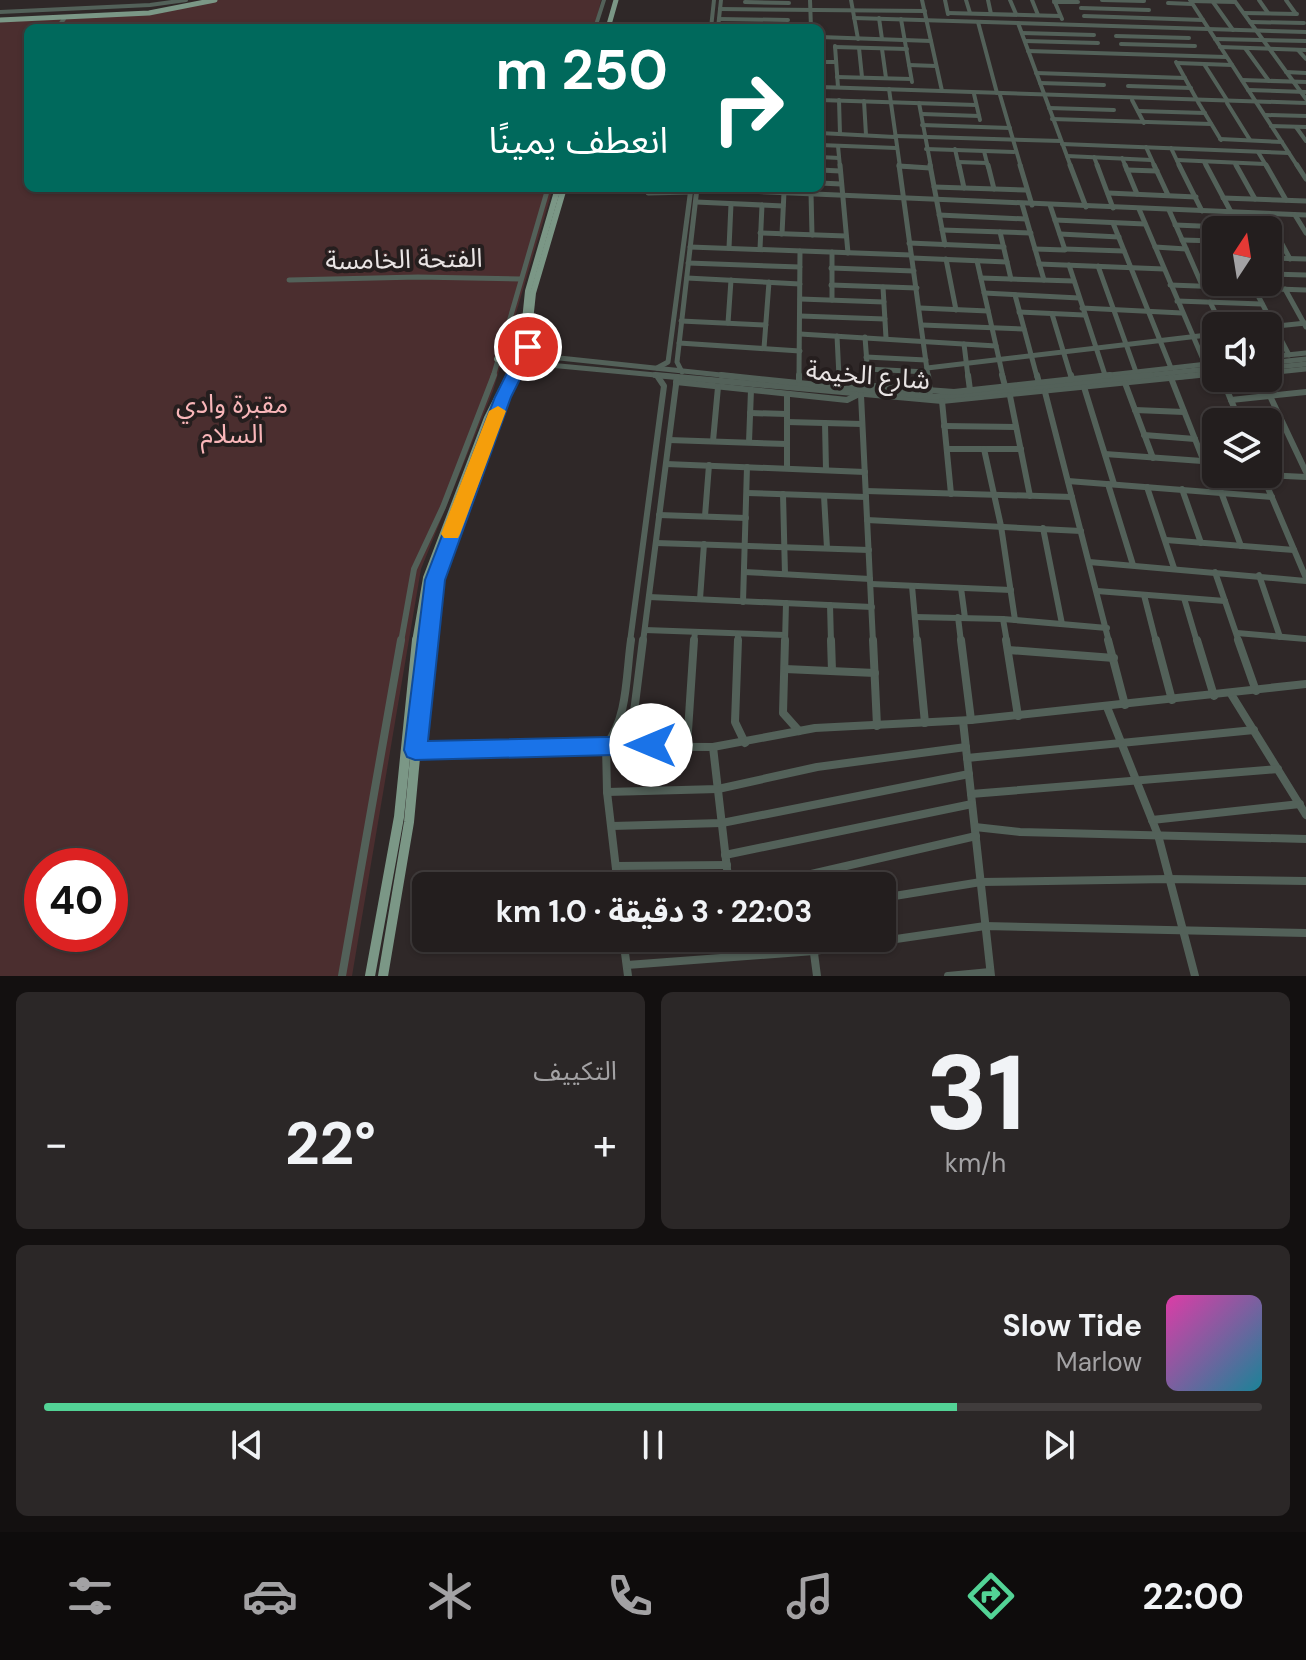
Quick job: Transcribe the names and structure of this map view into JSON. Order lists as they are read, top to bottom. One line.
{"streets":{"street":["الفتحة الخامسة","شارع الخيمة"]},"parks":["مقبرة وادي السلام"],"north":"top","page":{"turn":["250 m","انعطف يمينًا"],"limit":"40","trip":"22:03 · 3 دقيقة · 1.0 km","tile":[["31","km/h"],"التكييف"],"heat":["−","22°","+"],"song":["Slow Tide","Marlow"],"tabs":"22:00"}}
